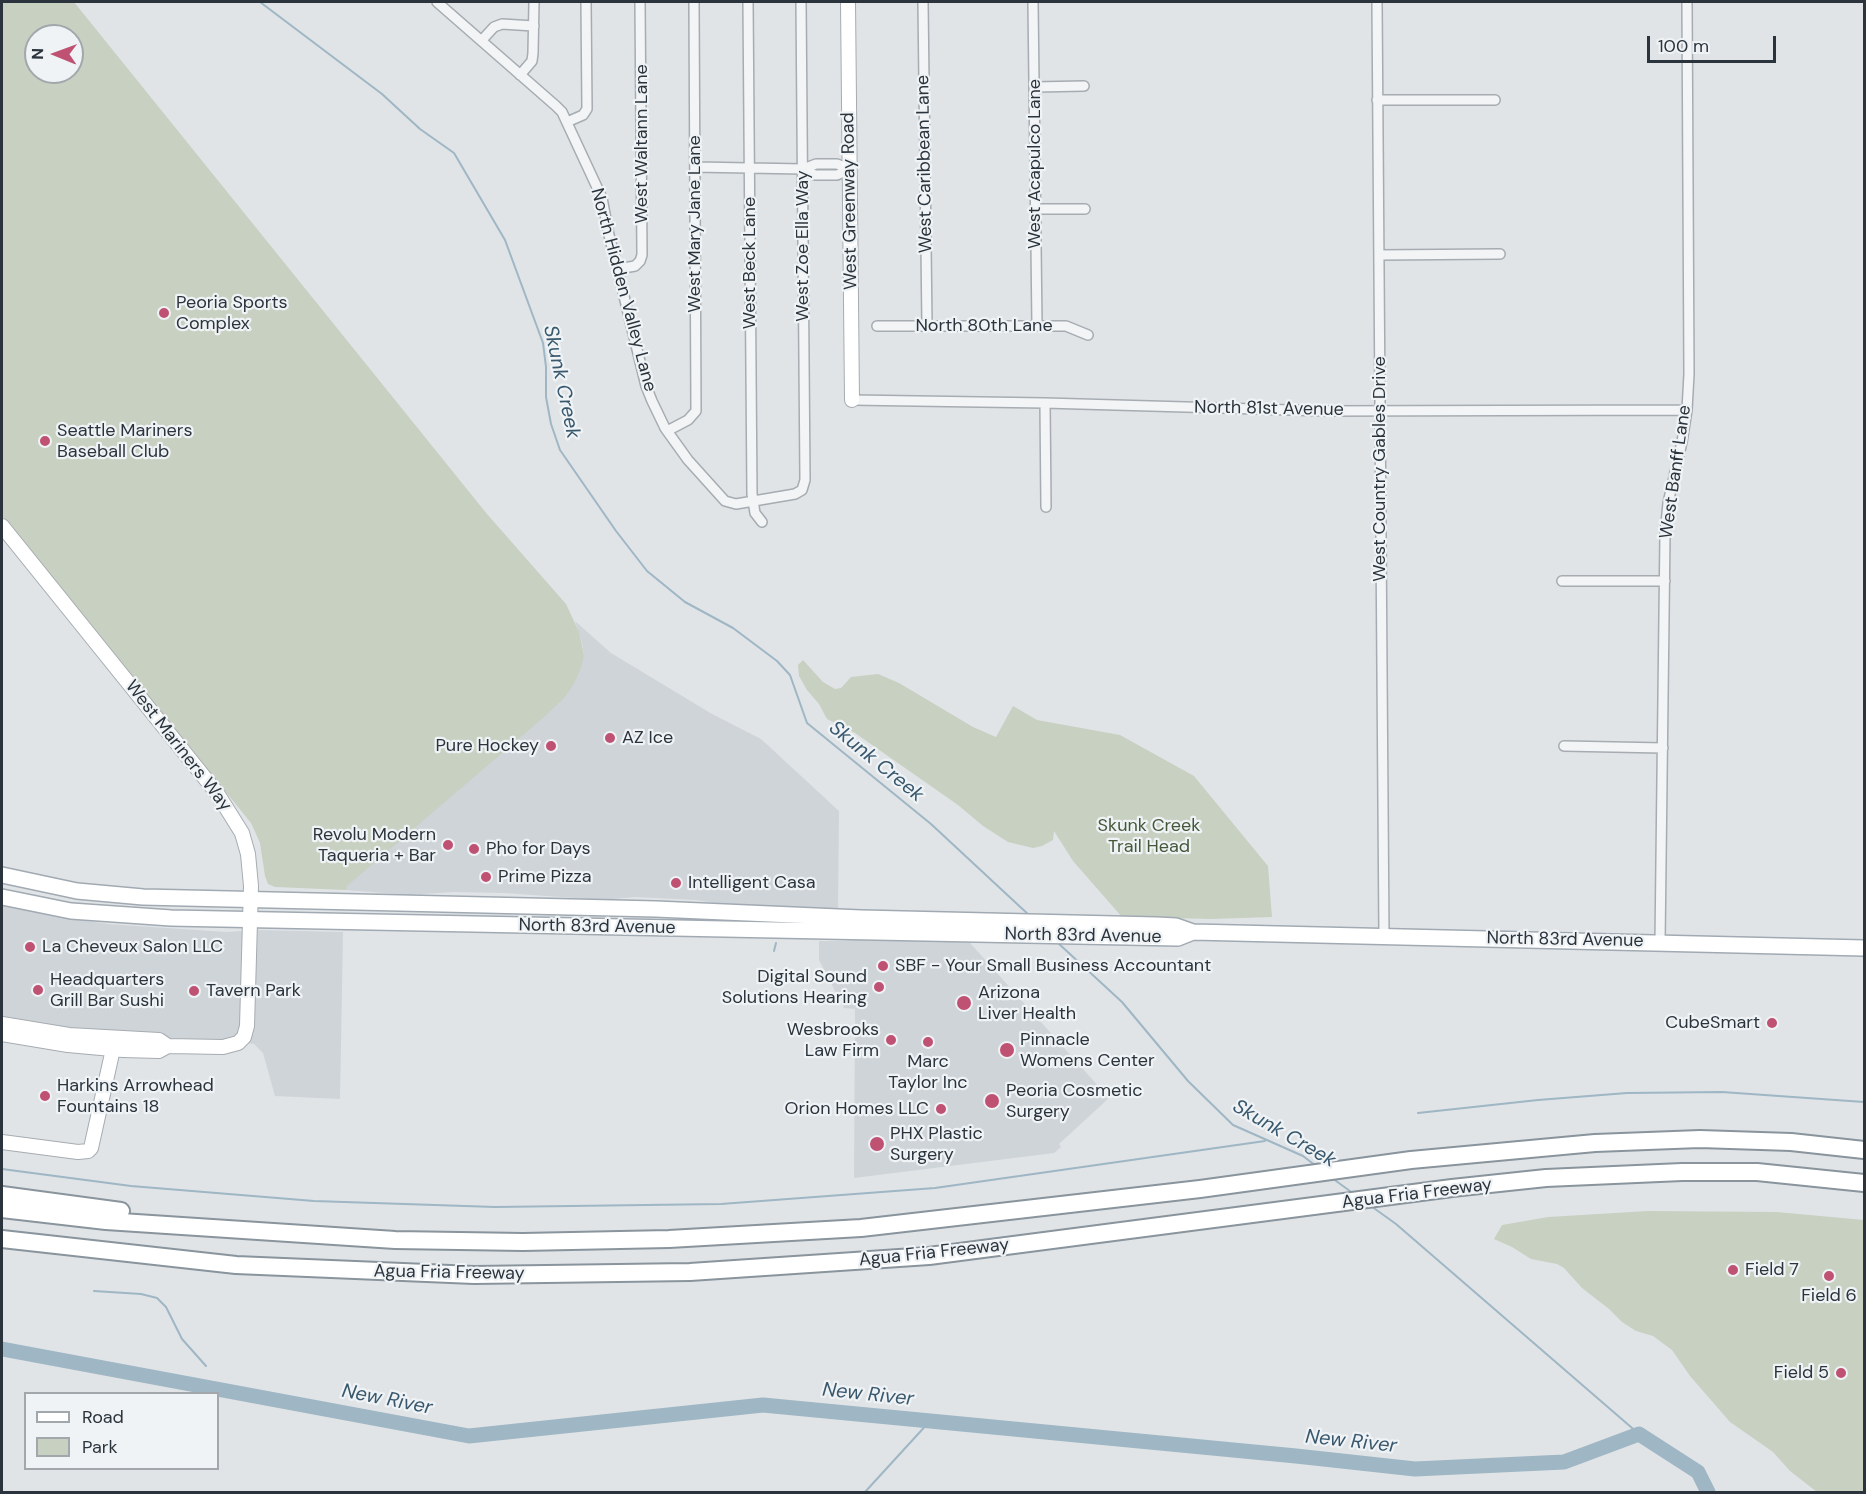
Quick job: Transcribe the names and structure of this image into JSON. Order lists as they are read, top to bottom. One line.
{"streets":{"highway":["Agua Fria Freeway"],"main road":["North 83rd Avenue"],"street":["West Waltann Lane","West Caribbean Lane","West Acapulco Lane","West Greenway Road","West Mary Jane Lane","West Zoe Ella Way","West Beck Lane","North Hidden Valley Lane","North 80th Lane","North 81st Avenue","West Country Gables Drive","West Banff Lane","West Mariners Way"]},"crossings":[["West Waltann Lane","North Hidden Valley Lane"],["West Caribbean Lane","North 80th Lane"],["West Acapulco Lane","North 80th Lane"],["West Greenway Road","North 81st Avenue"],["West Mary Jane Lane","North Hidden Valley Lane"],["West Zoe Ella Way","North Hidden Valley Lane"],["West Beck Lane","North Hidden Valley Lane"],["North 81st Avenue","West Country Gables Drive"],["North 81st Avenue","West Banff Lane"],["West Country Gables Drive","North 83rd Avenue"],["West Banff Lane","North 83rd Avenue"],["West Mariners Way","North 83rd Avenue"]],"water":["Skunk Creek","New River"],"parks":["Skunk Creek Trail Head"],"places":["Peoria Sports Complex","Seattle Mariners Baseball Club","AZ Ice","Pure Hockey","Revolu Modern Taqueria + Bar","Pho for Days","Prime Pizza","Intelligent Casa","La Cheveux Salon LLC","SBF - Your Small Business Accountant","Digital Sound Solutions Hearing","Headquarters Grill Bar Sushi","Tavern Park","Arizona Liver Health","CubeSmart","Wesbrooks Law Firm","Marc Taylor Inc","Pinnacle Womens Center","Harkins Arrowhead Fountains 18","Peoria Cosmetic Surgery","Orion Homes LLC","PHX Plastic Surgery","Field 7","Field 6","Field 5"],"legend":["Road","Park"],"scale_bar":"100 m","north":"left"}
